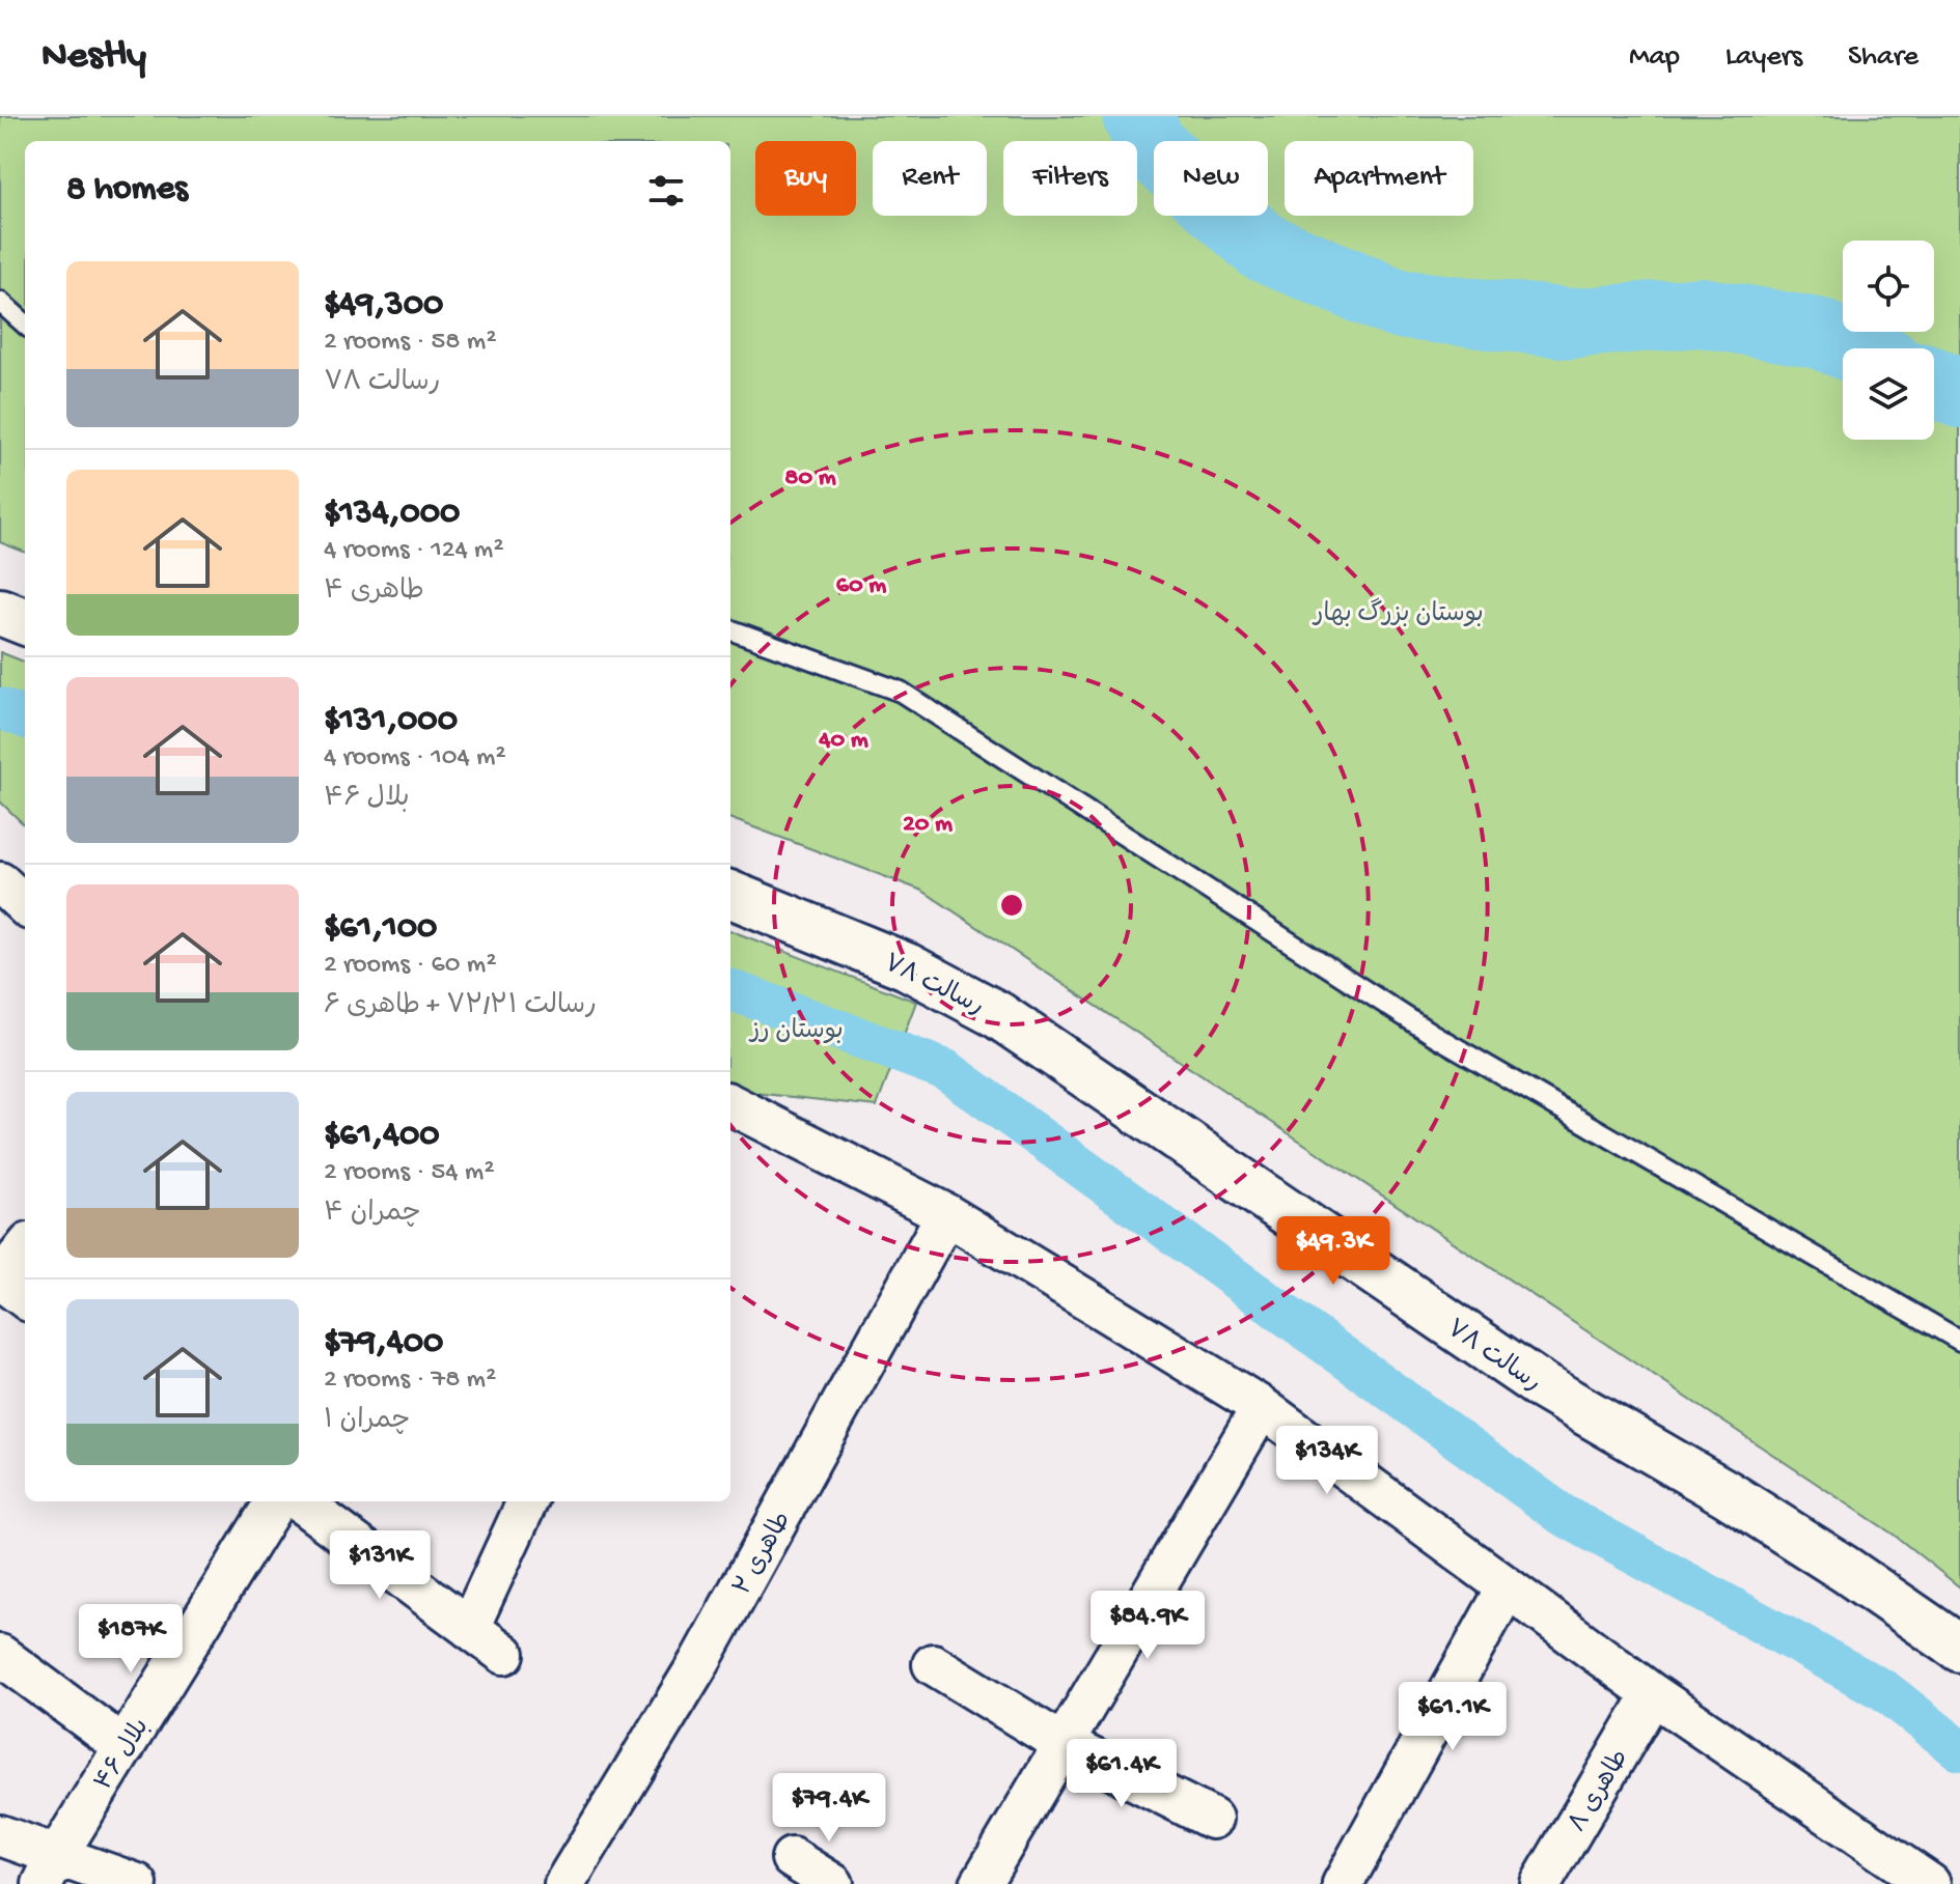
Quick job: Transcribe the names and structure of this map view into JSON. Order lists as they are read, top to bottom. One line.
{"streets":{"street":["رسالت ۷۸","طاهری ۲","بلال ۴۶","طاهری ۸"]},"parks":["بوستان بزرگ بهار","بوستان رز"],"page":{"header":"Nestly","nav":["Map","Layers","Share"],"chip":["Buy","Rent","Filters","New","Apartment"],"heading":"8 homes","list":[{"name":"$49,300","note":"2 rooms · 58 m² · رسالت ۷۸"},{"name":"$134,000","note":"4 rooms · 124 m² · طاهری ۴"},{"name":"$131,000","note":"4 rooms · 104 m² · بلال ۴۶"},{"name":"$61,100","note":"2 rooms · 60 m² · رسالت ۷۲/۲۱ + طاهری ۶"},{"name":"$61,400","note":"2 rooms · 54 m² · چمران ۴"},{"name":"$79,400","note":"2 rooms · 78 m² · چمران ۱"}],"price":["$49.3K","$134K","$131K","$84.9K","$187K","$61.1K","$61.4K","$79.4K"]},"rings":["80 m","60 m","40 m","20 m"]}
